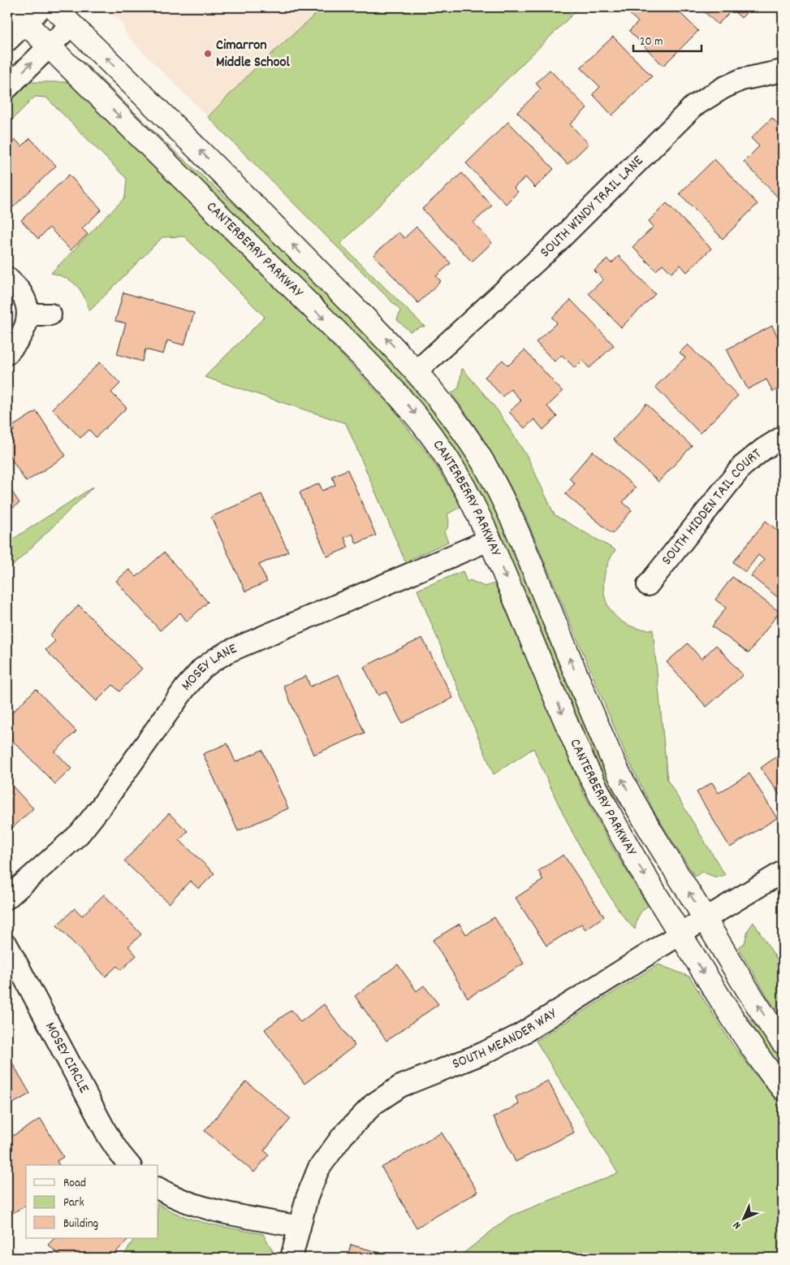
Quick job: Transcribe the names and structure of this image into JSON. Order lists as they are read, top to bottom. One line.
{"streets":{"street":["SOUTH WINDY TRAIL LANE","CANTERBERRY PARKWAY","SOUTH HIDDEN TAIL COURT","MOSEY LANE","SOUTH MEANDER WAY","MOSEY CIRCLE"]},"crossings":[["SOUTH WINDY TRAIL LANE","CANTERBERRY PARKWAY"],["CANTERBERRY PARKWAY","MOSEY LANE"],["CANTERBERRY PARKWAY","SOUTH MEANDER WAY"]],"places":["Cimarron Middle School"],"legend":["Road","Park","Building"],"scale_bar":"20 m","north":"bottom left"}
